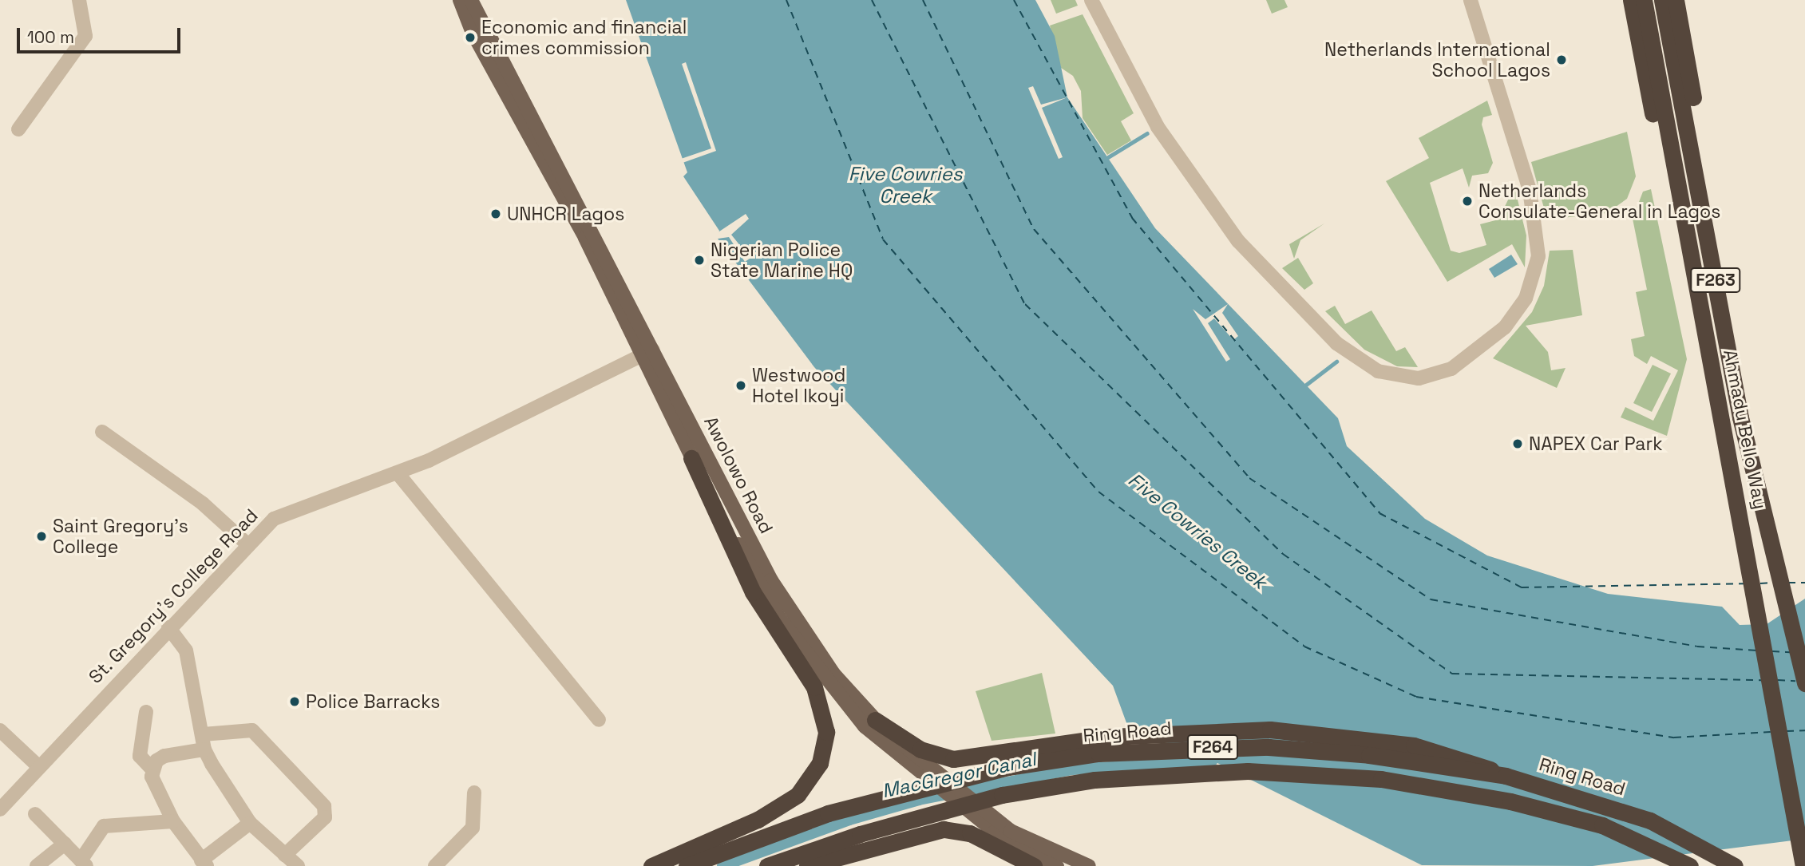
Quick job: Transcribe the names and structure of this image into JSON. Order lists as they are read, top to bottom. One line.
{"streets":{"highway":["F263","Ahmadu Bello Way","Ring Road","F264"],"main road":["Awolowo Road"],"street":["St. Gregory's College Road"]},"crossings":[["Awolowo Road","St. Gregory's College Road"]],"water":["Five Cowries Creek","MacGregor Canal"],"places":["Economic and financial crimes commission","Netherlands International School Lagos","Netherlands Consulate-General in Lagos","UNHCR Lagos","Nigerian Police State Marine HQ","Westwood Hotel Ikoyi","NAPEX Car Park","Saint Gregory's College","Police Barracks"],"scale_bar":"100 m"}
